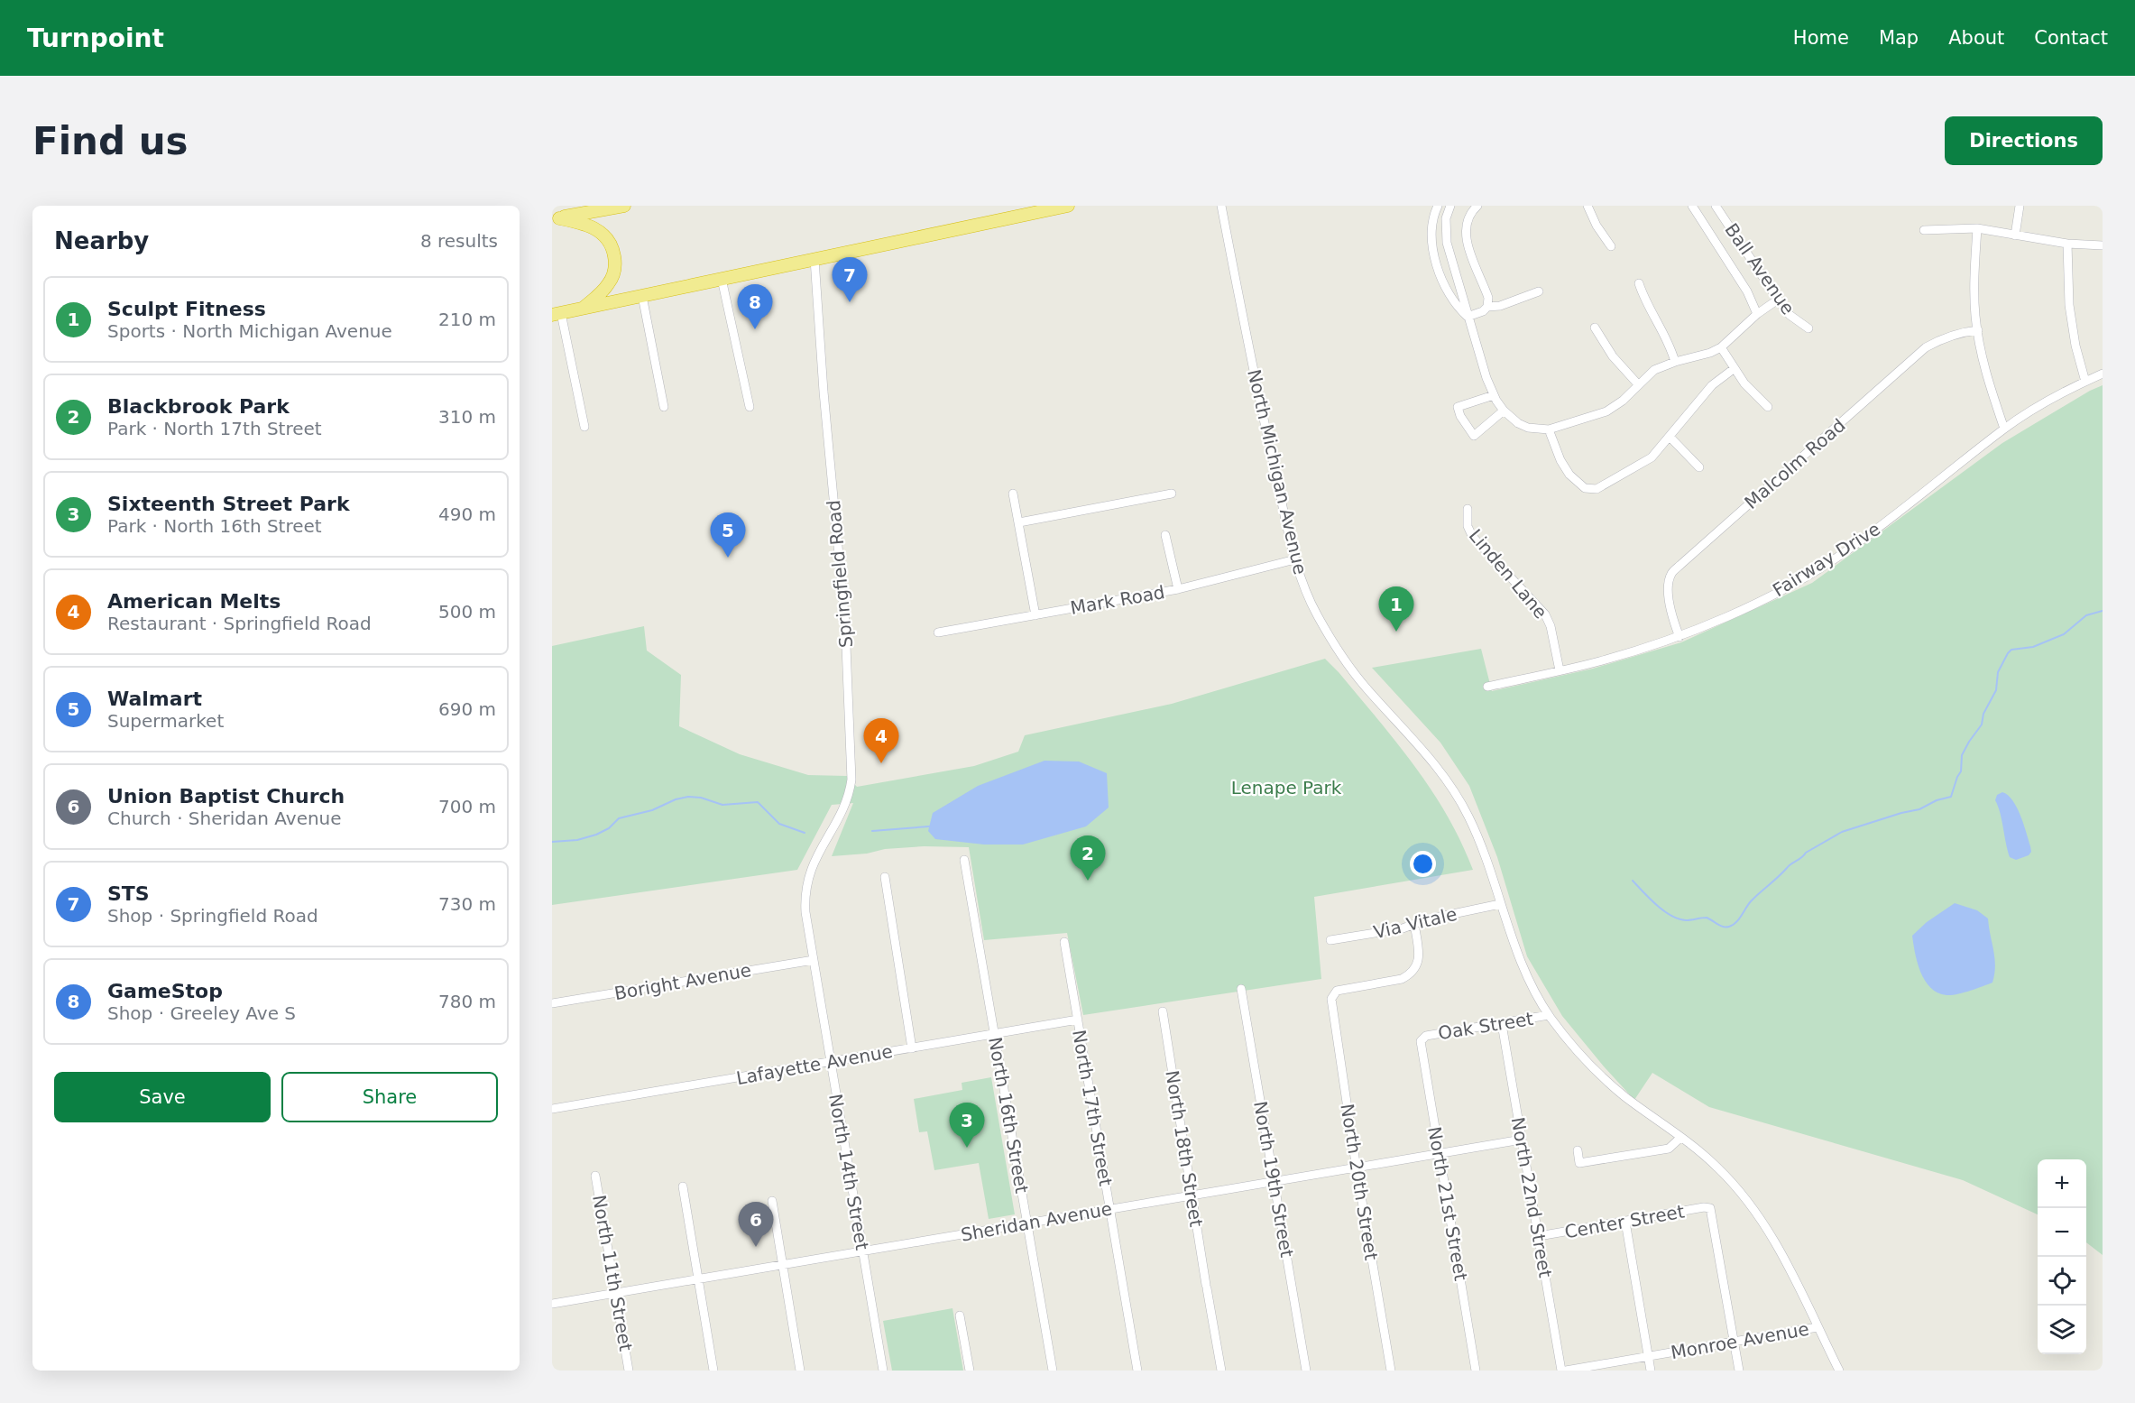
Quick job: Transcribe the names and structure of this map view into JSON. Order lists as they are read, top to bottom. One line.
{"streets":{"street":["Ball Avenue","Malcolm Road","North Michigan Avenue","Fairway Drive","Springfield Road","Linden Lane","Mark Road","Via Vitale","Boright Avenue","Oak Street","Lafayette Avenue","North 17th Street","North 16th Street","North 18th Street","North 14th Street","North 19th Street","North 20th Street","North 22nd Street","North 21st Street","Sheridan Avenue","Center Street","North 11th Street","Monroe Avenue"]},"crossings":[["Malcolm Road","Fairway Drive"],["North Michigan Avenue","Mark Road"],["North Michigan Avenue","Via Vitale"],["North Michigan Avenue","Oak Street"],["North Michigan Avenue","Monroe Avenue"],["Fairway Drive","Linden Lane"],["Springfield Road","North 14th Street"],["Via Vitale","North 20th Street"],["Boright Avenue","North 14th Street"],["Oak Street","North 22nd Street"],["Oak Street","North 21st Street"],["Lafayette Avenue","North 17th Street"],["Lafayette Avenue","North 16th Street"],["Lafayette Avenue","North 14th Street"],["North 17th Street","Sheridan Avenue"],["North 16th Street","Sheridan Avenue"],["North 18th Street","Sheridan Avenue"],["North 14th Street","Sheridan Avenue"],["North 19th Street","Sheridan Avenue"],["North 20th Street","Sheridan Avenue"],["North 22nd Street","Sheridan Avenue"],["North 22nd Street","Center Street"],["North 21st Street","Sheridan Avenue"],["Sheridan Avenue","North 11th Street"],["Center Street","Monroe Avenue"]],"parks":["Lenape Park"],"page":{"header":"Turnpoint","nav":["Home","Map","About","Contact"],"buttons":["Directions",["Save","Share"]],"title":"Find us","heading":["Nearby","8 results"],"pins":["7","8","5","1","4","2","3","6"],"list":[{"mark":"1","name":"Sculpt Fitness","note":"Sports · North Michigan Avenue","value":"210 m"},{"mark":"2","name":"Blackbrook Park","note":"Park · North 17th Street","value":"310 m"},{"mark":"3","name":"Sixteenth Street Park","note":"Park · North 16th Street","value":"490 m"},{"mark":"4","name":"American Melts","note":"Restaurant · Springfield Road","value":"500 m"},{"mark":"5","name":"Walmart","note":"Supermarket","value":"690 m"},{"mark":"6","name":"Union Baptist Church","note":"Church · Sheridan Avenue","value":"700 m"},{"mark":"7","name":"STS","note":"Shop · Springfield Road","value":"730 m"},{"mark":"8","name":"GameStop","note":"Shop · Greeley Ave S","value":"780 m"}],"map_buttons":["+","−"]}}
